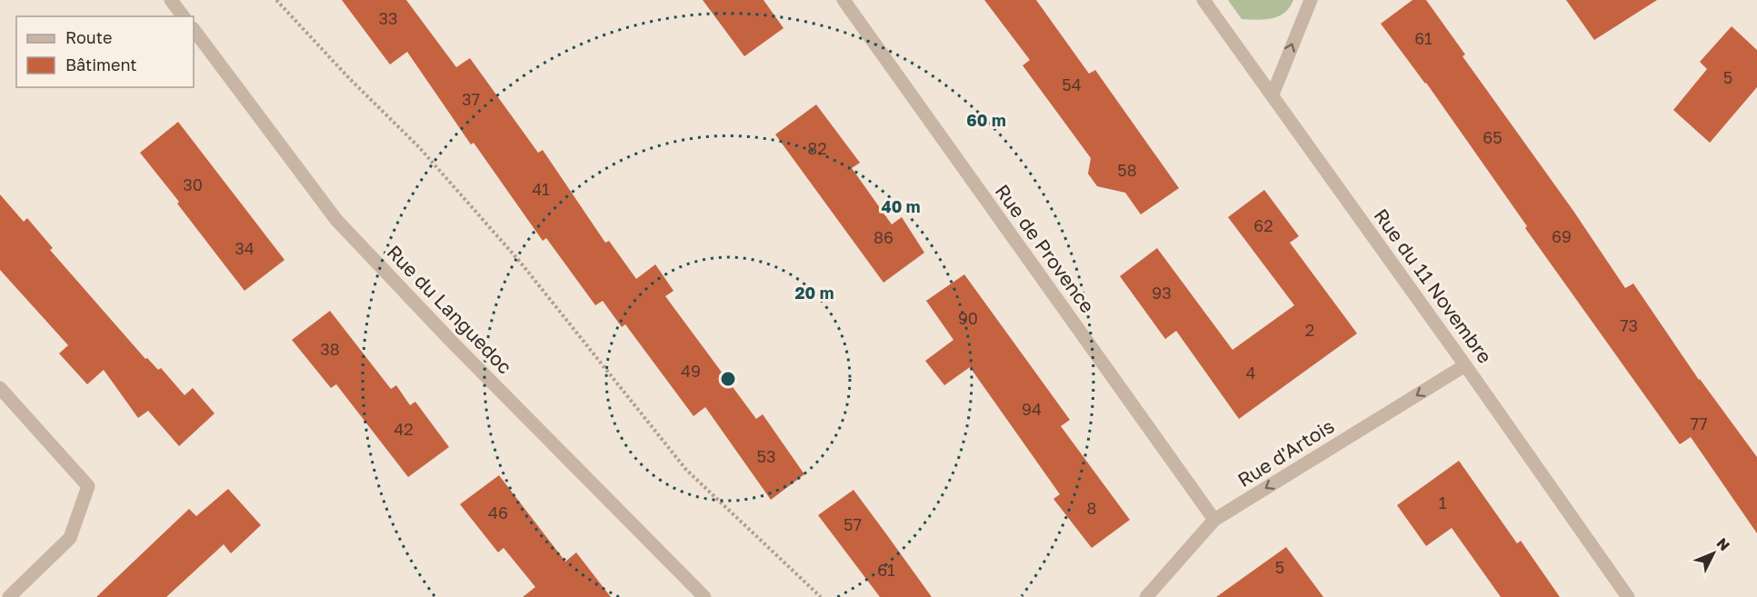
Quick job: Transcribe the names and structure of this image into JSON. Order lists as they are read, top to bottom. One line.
{"streets":{"street":["Rue de Provence","Rue du 11 Novembre","Rue du Languedoc","Rue d'Artois"]},"crossings":[["Rue de Provence","Rue d'Artois"],["Rue du 11 Novembre","Rue d'Artois"]],"one_way":["Rue d'Artois"],"house_numbers":["33","61","5","54","37","65","82","58","30","41","62","69","86","34","93","90","73","2","38","49","4","94","77","42","53","1","8","46","57","5","61"],"legend":["Route","Bâtiment"],"north":"top right","rings":["60 m","40 m","20 m"]}
